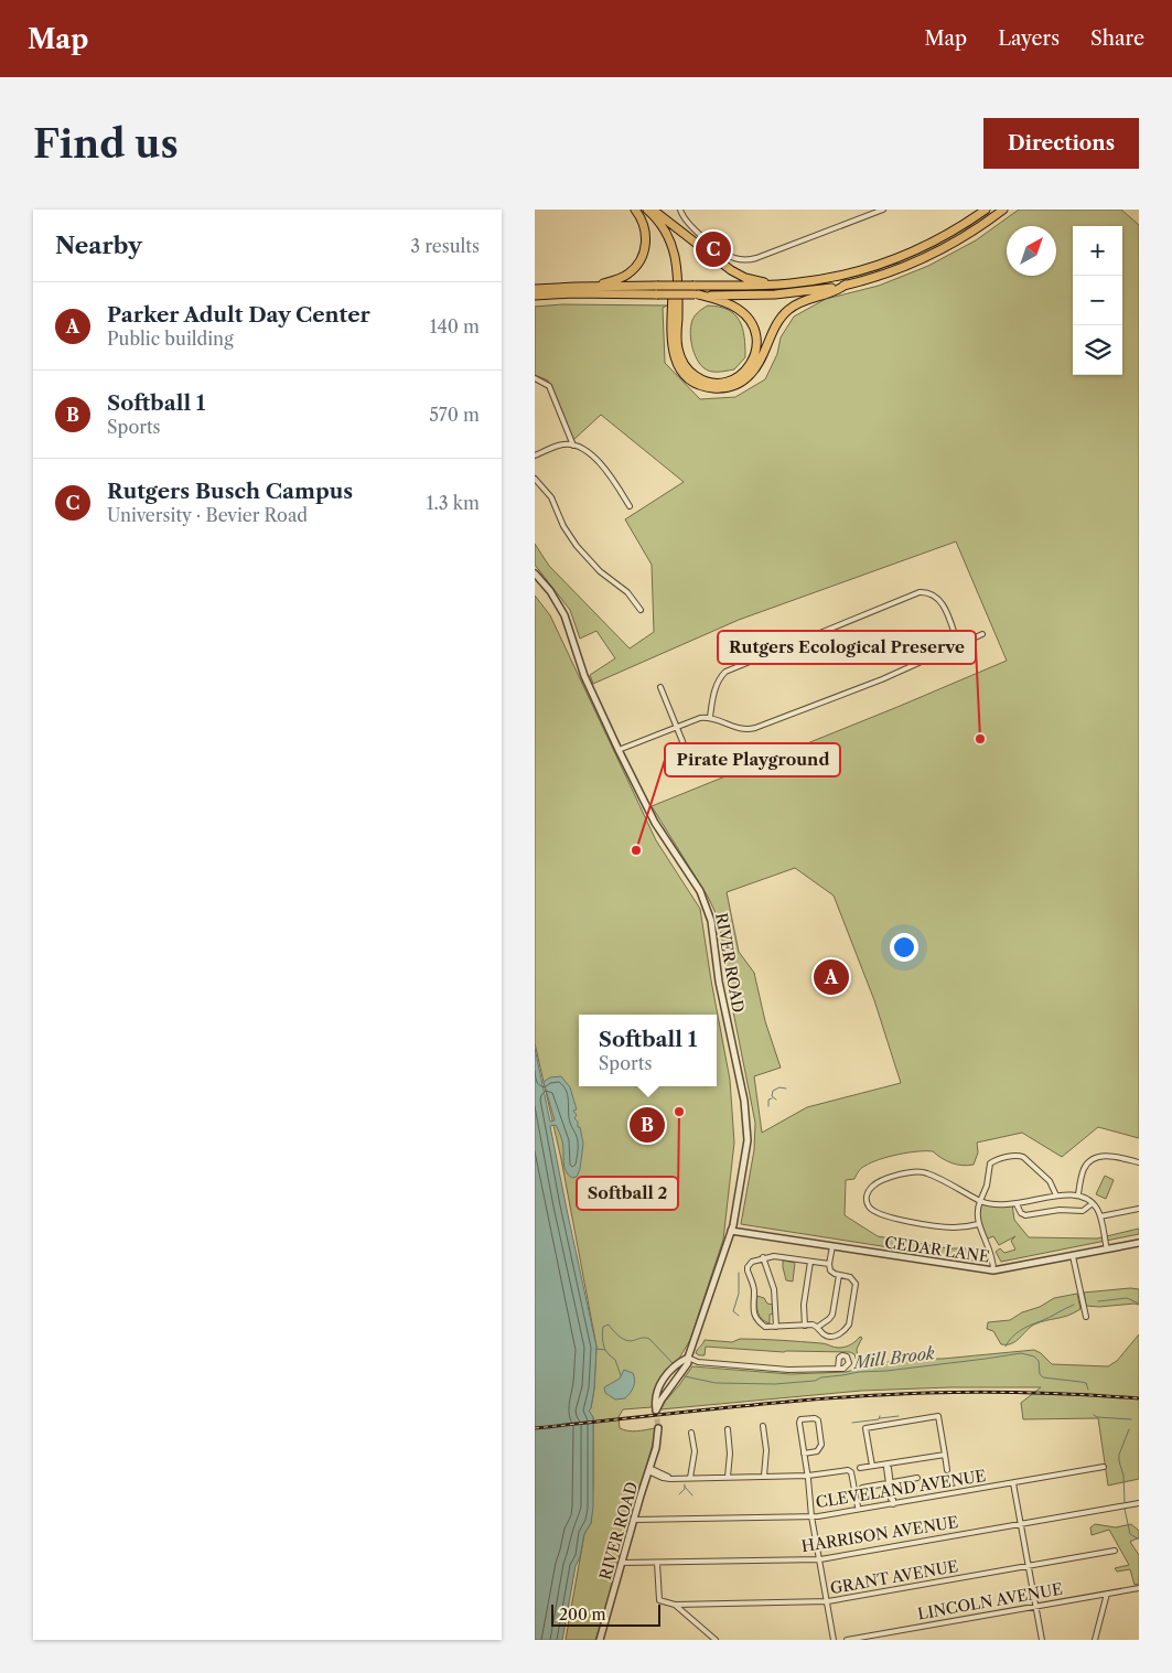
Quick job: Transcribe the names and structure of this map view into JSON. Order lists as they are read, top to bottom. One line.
{"streets":{"street":["RIVER ROAD","CEDAR LANE","CLEVELAND AVENUE","HARRISON AVENUE","GRANT AVENUE","LINCOLN AVENUE"]},"crossings":[["RIVER ROAD","CEDAR LANE"],["RIVER ROAD","CLEVELAND AVENUE"],["RIVER ROAD","HARRISON AVENUE"]],"water":["Mill Brook"],"places":["Rutgers Ecological Preserve","Pirate Playground","Softball 2"],"scale_bar":"200 m","north":"top right","page":{"header":"Map","nav":["Map","Layers","Share"],"buttons":"Directions","title":"Find us","heading":["Nearby","3 results"],"map_buttons":["+","−"],"pins":["C","A","B"],"list":[{"mark":"A","name":"Parker Adult Day Center","note":"Public building","value":"140 m"},{"mark":"B","name":"Softball 1","note":"Sports","value":"570 m"},{"mark":"C","name":"Rutgers Busch Campus","note":"University · Bevier Road","value":"1.3 km"}],"popup":["Softball 1","Sports"],"scale":"200 m"}}
